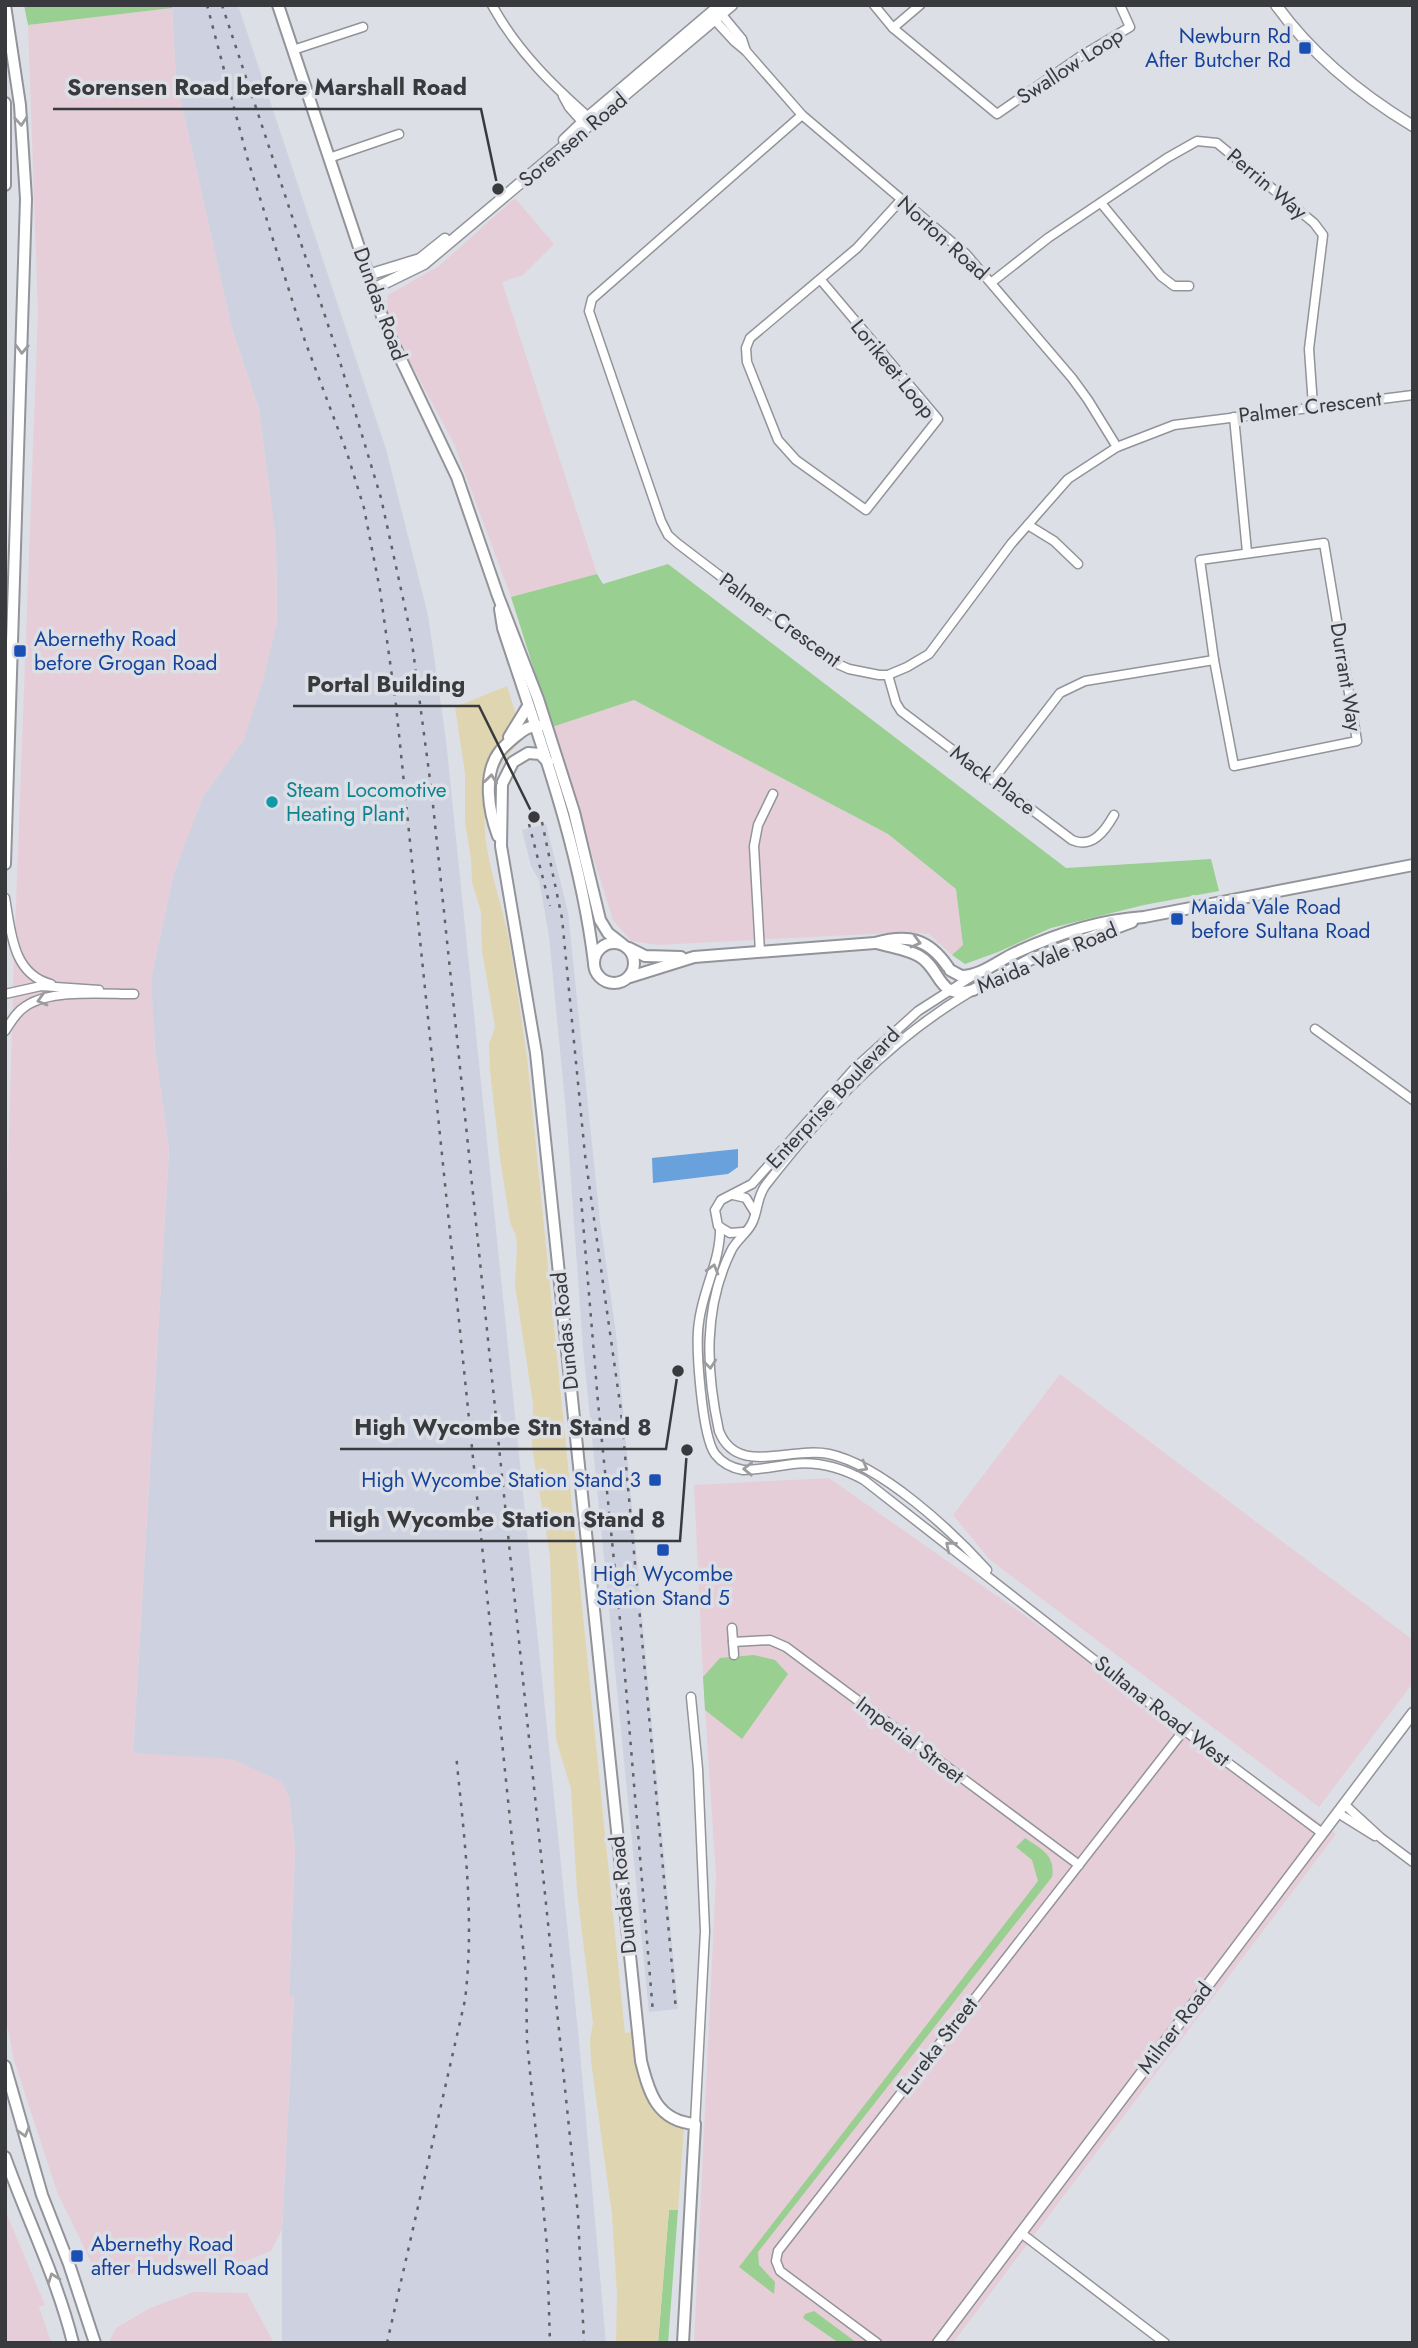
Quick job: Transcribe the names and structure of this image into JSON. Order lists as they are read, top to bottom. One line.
{"streets":{"main road":["Dundas Road","Maida Vale Road"],"street":["Swallow Loop","Sorensen Road","Perrin Way","Norton Road","Lorikeet Loop","Palmer Crescent","Durrant Way","Mack Place","Enterprise Boulevard","Sultana Road West","Imperial Street","Milner Road","Eureka Street"]},"crossings":[["Sorensen Road","Norton Road"],["Sorensen Road","Dundas Road"],["Perrin Way","Norton Road"],["Perrin Way","Palmer Crescent"],["Norton Road","Lorikeet Loop"],["Norton Road","Palmer Crescent"],["Palmer Crescent","Mack Place"],["Maida Vale Road","Enterprise Boulevard"],["Enterprise Boulevard","Sultana Road West"],["Sultana Road West","Milner Road"],["Sultana Road West","Eureka Street"],["Imperial Street","Eureka Street"]],"places":{"transit":["Newburn Rd After Butcher Rd","Abernethy Road before Grogan Road","Maida Vale Road before Sultana Road","High Wycombe Station Stand 3","High Wycombe Station Stand 5","Abernethy Road after Hudswell Road"],"other":["Sorensen Road before Marshall Road","Steam Locomotive Heating Plant","Portal Building","High Wycombe Stn Stand 8","High Wycombe Station Stand 8"]}}
